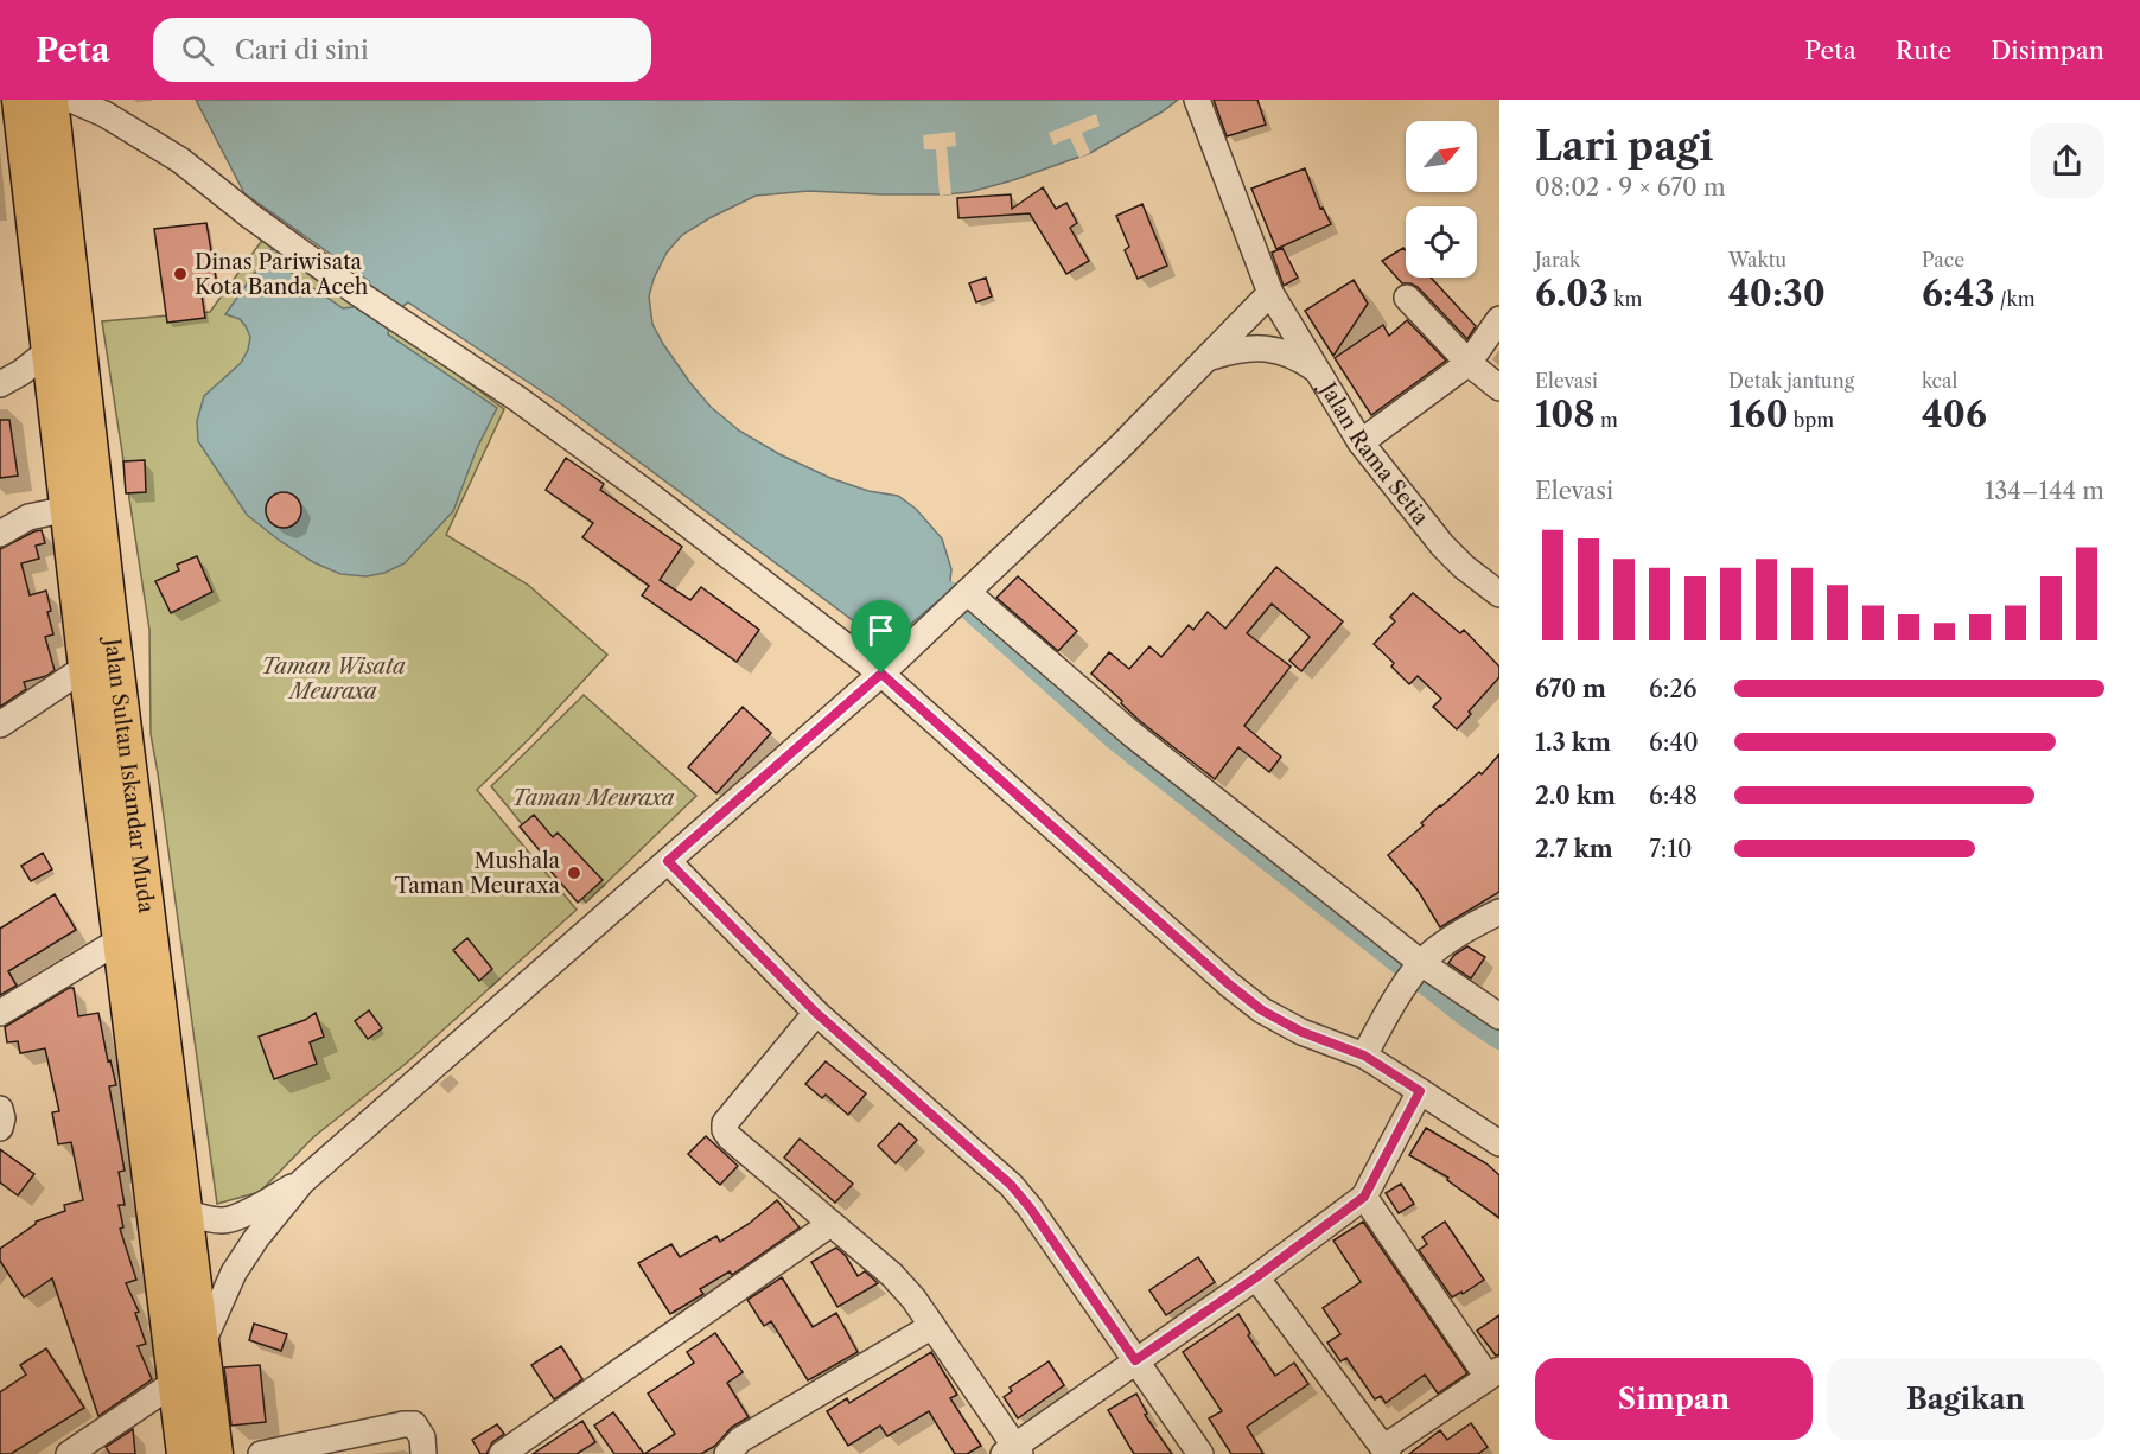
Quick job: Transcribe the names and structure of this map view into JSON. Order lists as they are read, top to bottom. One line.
{"streets":{"highway":["Jalan Sultan Iskandar Muda"],"street":["Jalan Rama Setia"]},"parks":["Taman Wisata Meuraxa","Taman Meuraxa"],"places":["Dinas Pariwisata Kota Banda Aceh","Mushala Taman Meuraxa"],"north":"top right","page":{"header":"Peta","search":"Cari di sini","nav":["Peta","Rute","Disimpan"],"heading":["Lari pagi","08:02 · 9 × 670 m"],"stats":[["Jarak","6.03 km"],["Waktu","40:30"],["Pace","6:43 /km"],["Elevasi","108 m"],["Detak jantung","160 bpm"],["kcal","406"]],"chart":["Elevasi","134–144 m"],"list":[{"name":"670 m","note":"6:26"},{"name":"1.3 km","note":"6:40"},{"name":"2.0 km","note":"6:48"},{"name":"2.7 km","note":"7:10"}],"buttons":["Simpan","Bagikan"]}}
